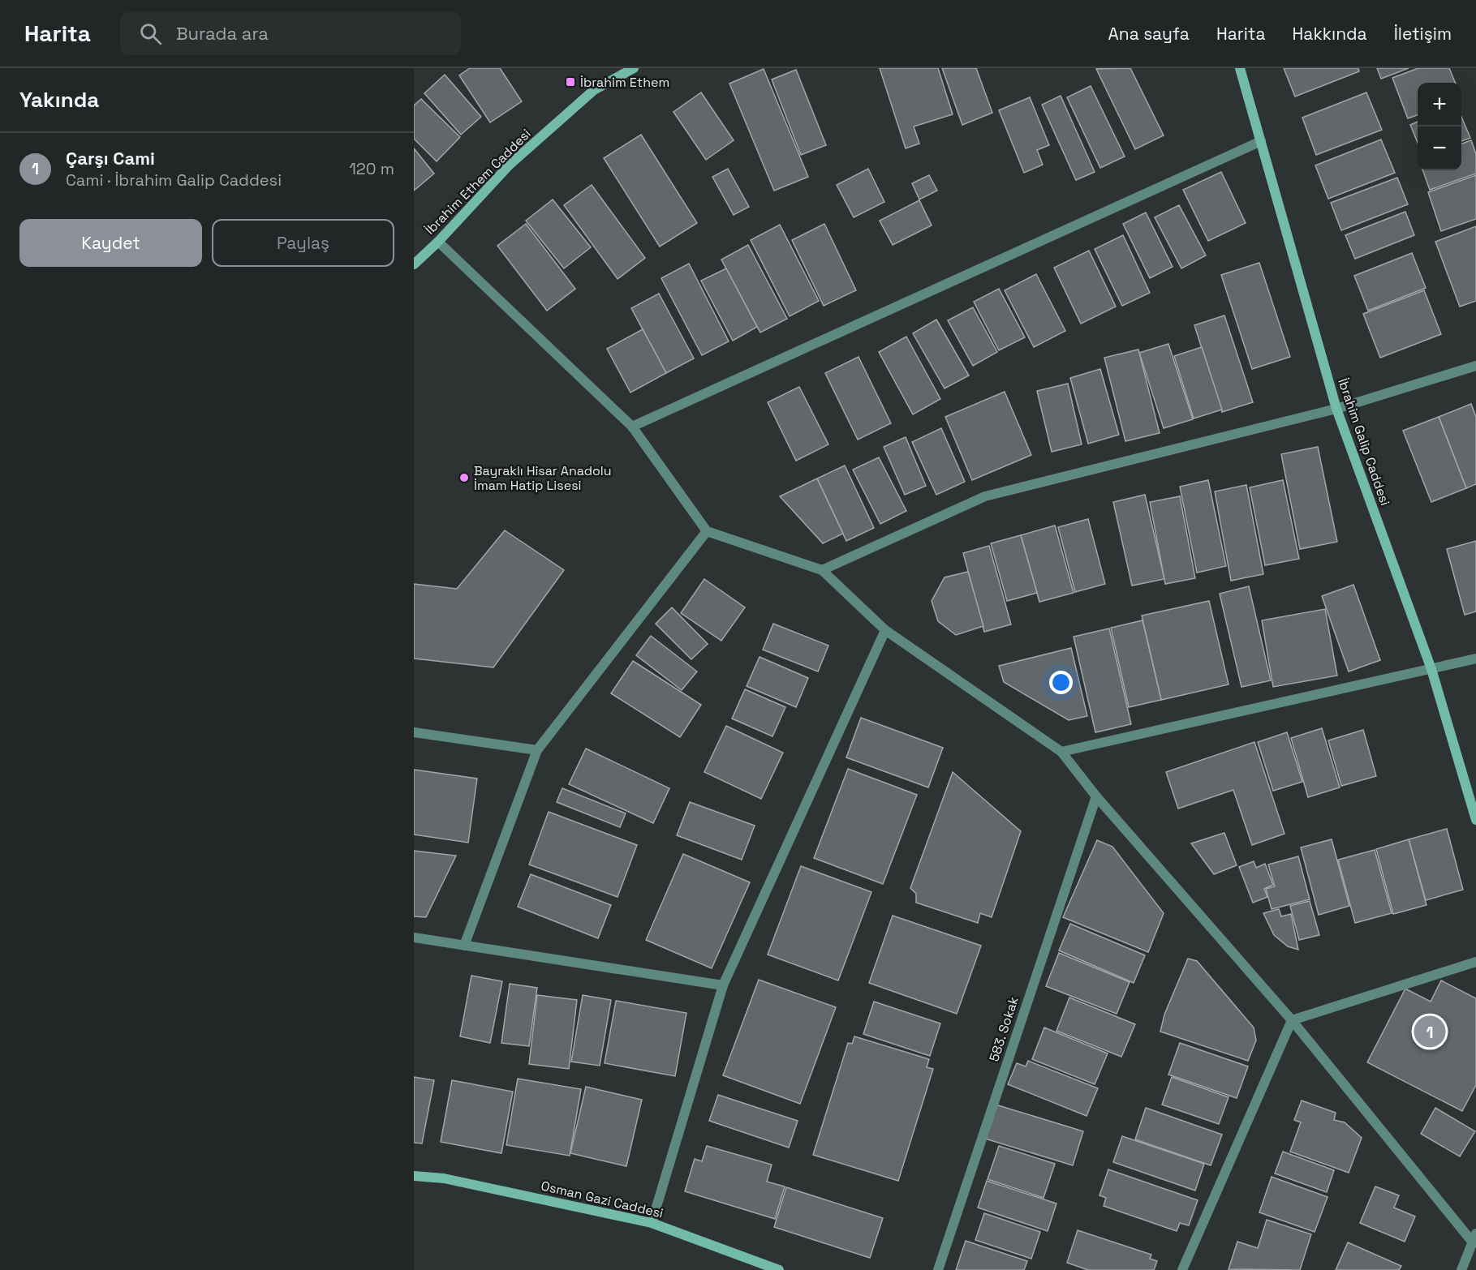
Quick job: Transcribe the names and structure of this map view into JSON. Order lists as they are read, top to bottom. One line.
{"streets":{"street":["İbrahim Ethem Caddesi","İbrahim Galip Caddesi","583. Sokak","Osman Gazi Caddesi"]},"places":{"transit":["İbrahim Ethem"],"other":["Bayraklı Hisar Anadolu İmam Hatip Lisesi"]},"page":{"header":"Harita","search":"Burada ara","nav":["Ana sayfa","Harita","Hakkında","İletişim"],"heading":"Yakında","map_buttons":["+","−"],"list":[{"mark":"1","name":"Çarşı Cami","note":"Cami · İbrahim Galip Caddesi","value":"120 m"}],"buttons":["Kaydet","Paylaş"],"pins":"1"}}
